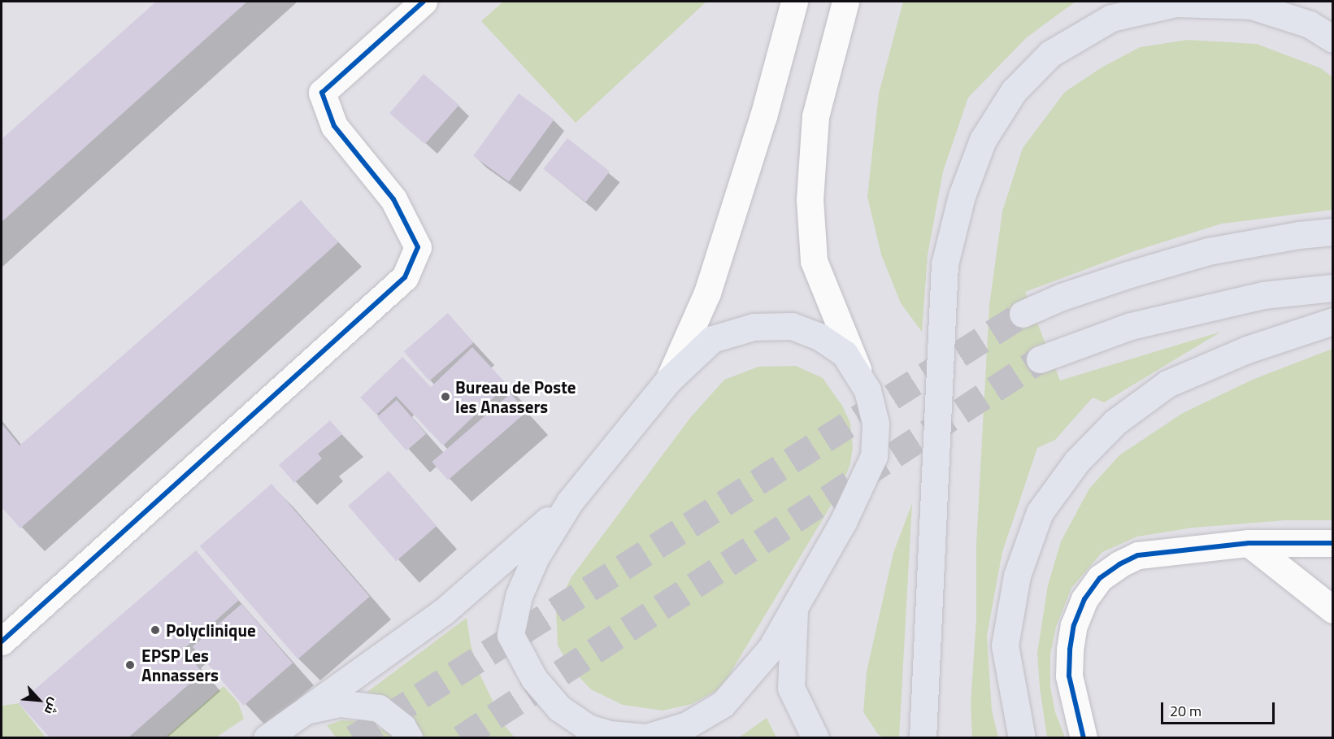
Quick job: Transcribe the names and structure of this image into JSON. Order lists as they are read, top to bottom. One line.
{"places":["Bureau de Poste les Anassers","Polyclinique","EPSP Les Annassers"],"scale_bar":"20 m","north":"bottom right"}
